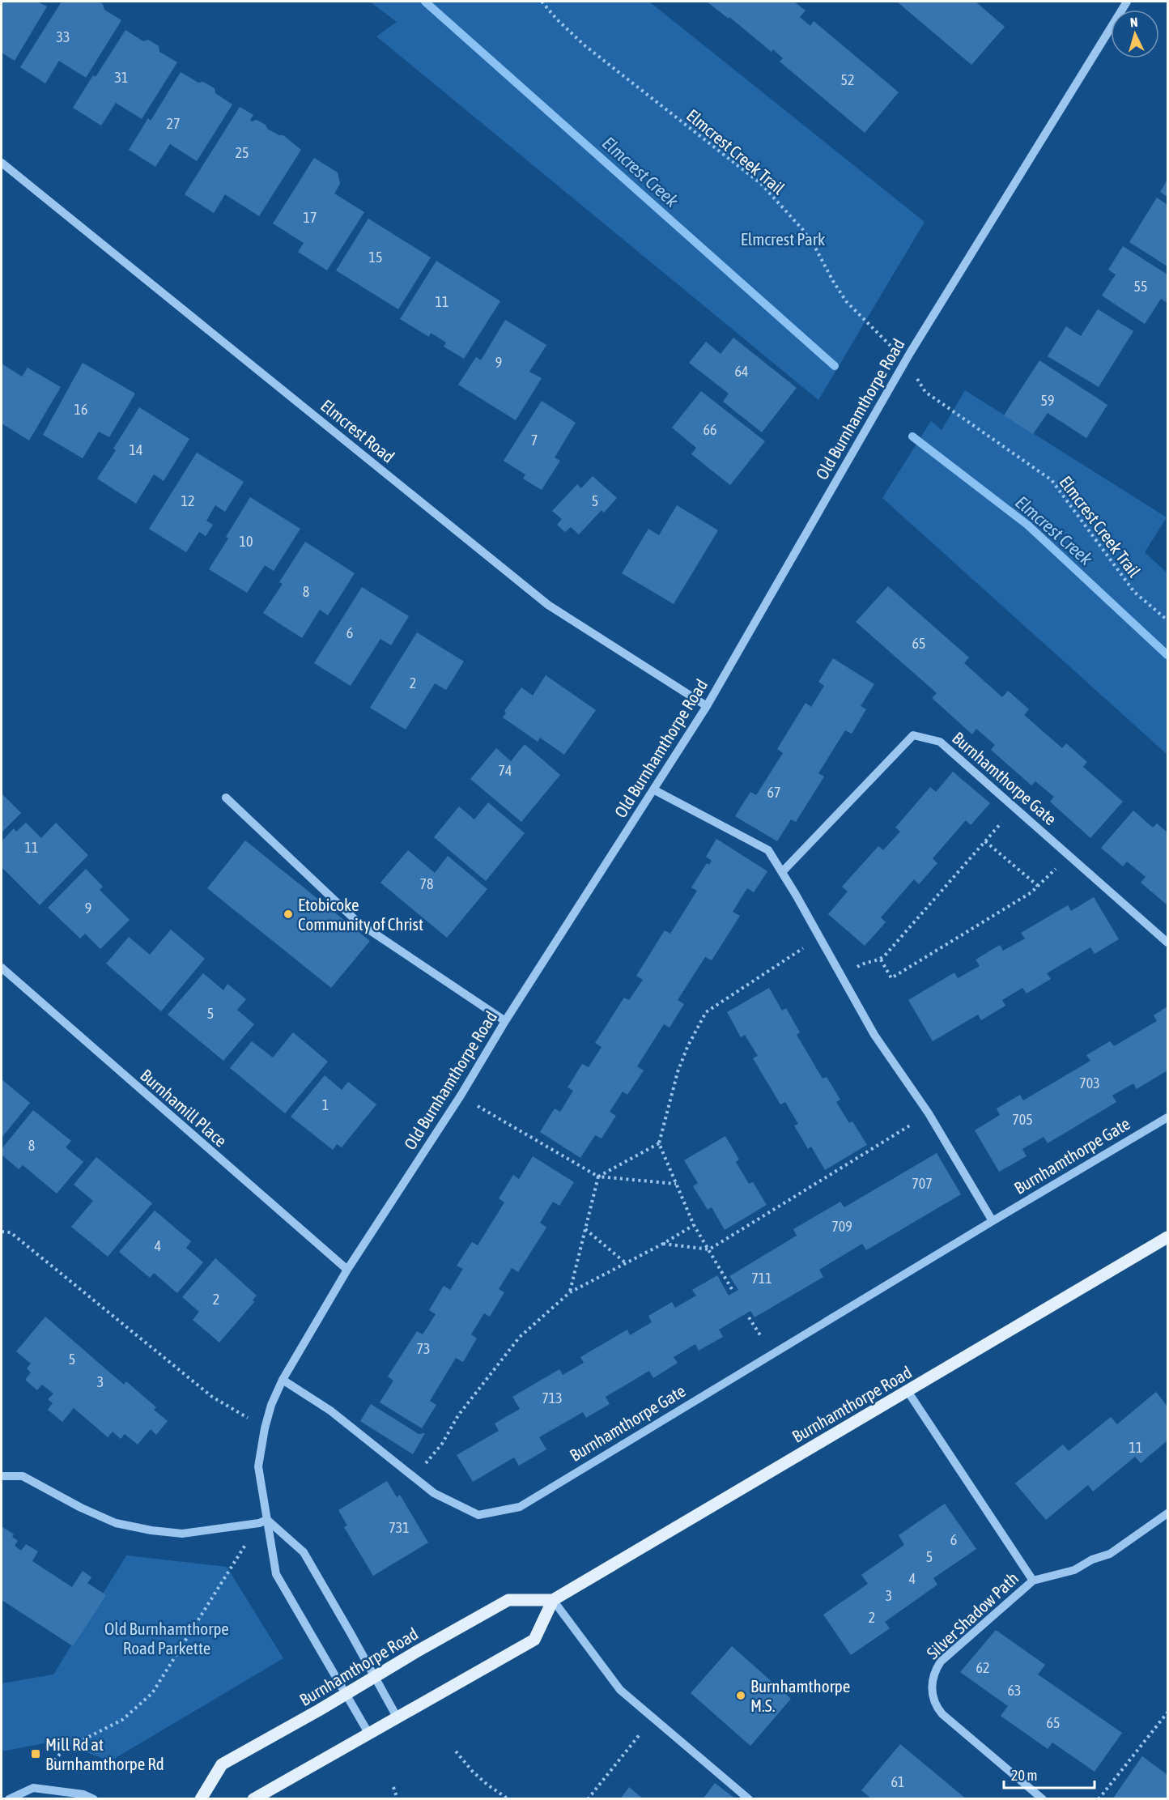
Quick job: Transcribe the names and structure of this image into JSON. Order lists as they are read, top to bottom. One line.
{"streets":{"main road":["Burnhamthorpe Road"],"street":["Old Burnhamthorpe Road","Elmcrest Road","Burnhamthorpe Gate","Burnhamill Place","Silver Shadow Path"],"path":["Elmcrest Creek Trail"]},"crossings":[["Old Burnhamthorpe Road","Elmcrest Road"],["Old Burnhamthorpe Road","Burnhamthorpe Gate"],["Old Burnhamthorpe Road","Burnhamill Place"],["Old Burnhamthorpe Road","Burnhamthorpe Road"],["Burnhamthorpe Road","Silver Shadow Path"]],"water":["Elmcrest Creek"],"parks":["Elmcrest Park","Old Burnhamthorpe Road Parkette"],"places":{"other":["Etobicoke Community of Christ","Burnhamthorpe M.S."],"transit":["Mill Rd at Burnhamthorpe Rd"]},"house_numbers":["33","31","52","27","25","17","15","55","11","9","64","59","16","66","7","14","12","5","10","8","6","65","2","74","67","11","78","9","5","703","1","705","8","707","709","4","711","2","73","5","3","713","11","731","6","5","4","3","2","62","63","65","61"],"scale_bar":"20 m","north":"top"}
